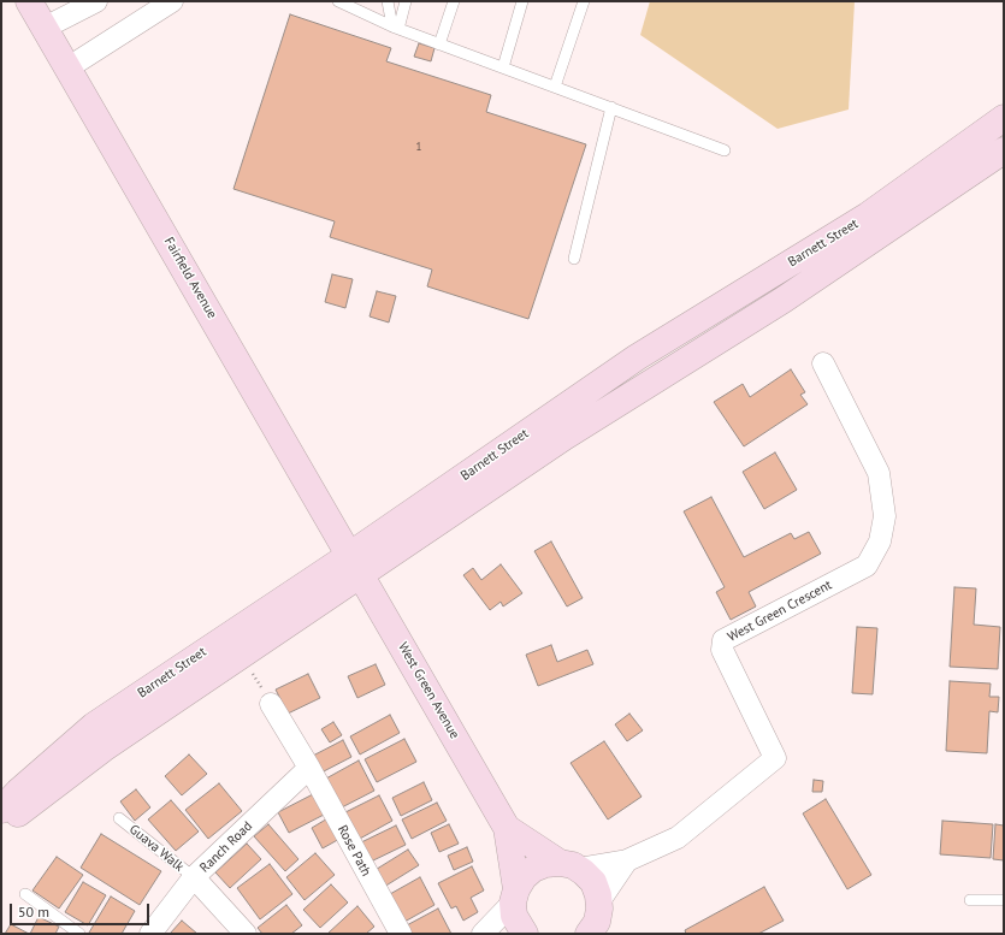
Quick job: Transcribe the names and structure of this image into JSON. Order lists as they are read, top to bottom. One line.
{"streets":{"main road":["Barnett Street","Fairfield Avenue","West Green Avenue"],"street":["West Green Crescent","Ranch Road","Rose Path"],"lane":["Guava Walk"]},"crossings":[["Barnett Street","Fairfield Avenue"],["Barnett Street","West Green Avenue"],["Fairfield Avenue","West Green Avenue"],["West Green Crescent","West Green Avenue"],["Ranch Road","Guava Walk"],["Ranch Road","Rose Path"]],"house_numbers":["1"],"scale_bar":"50 m"}
